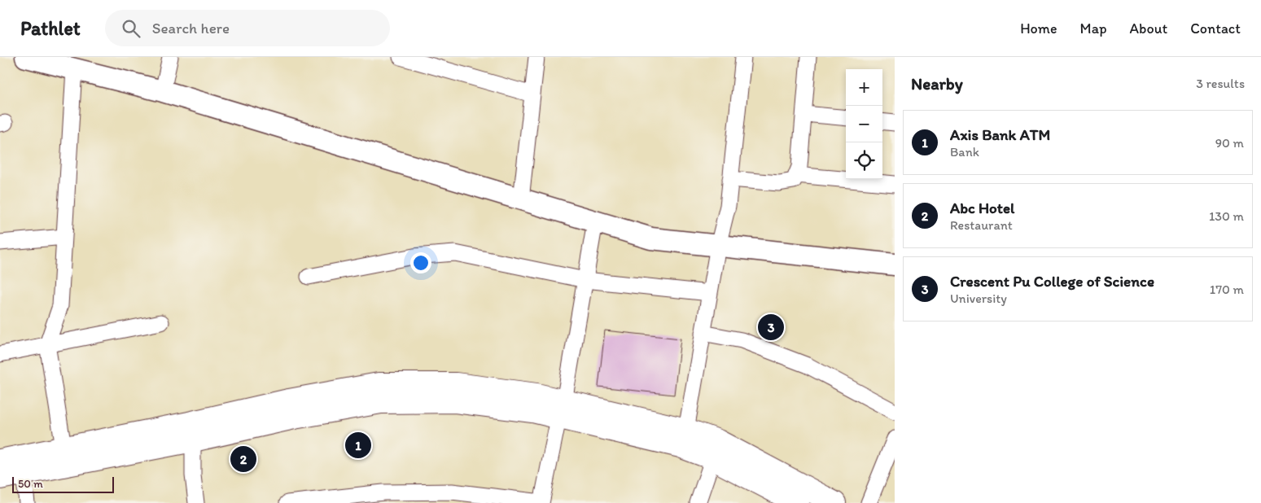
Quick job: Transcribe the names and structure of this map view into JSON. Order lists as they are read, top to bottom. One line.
{"scale_bar":"50 m","page":{"header":"Pathlet","search":"Search here","nav":["Home","Map","About","Contact"],"heading":["Nearby","3 results"],"map_buttons":["+","−"],"list":[{"mark":"1","name":"Axis Bank ATM","note":"Bank","value":"90 m"},{"mark":"2","name":"Abc Hotel","note":"Restaurant","value":"130 m"},{"mark":"3","name":"Crescent Pu College of Science","note":"University","value":"170 m"}],"pins":["3","1","2"],"scale":"50 m"}}
